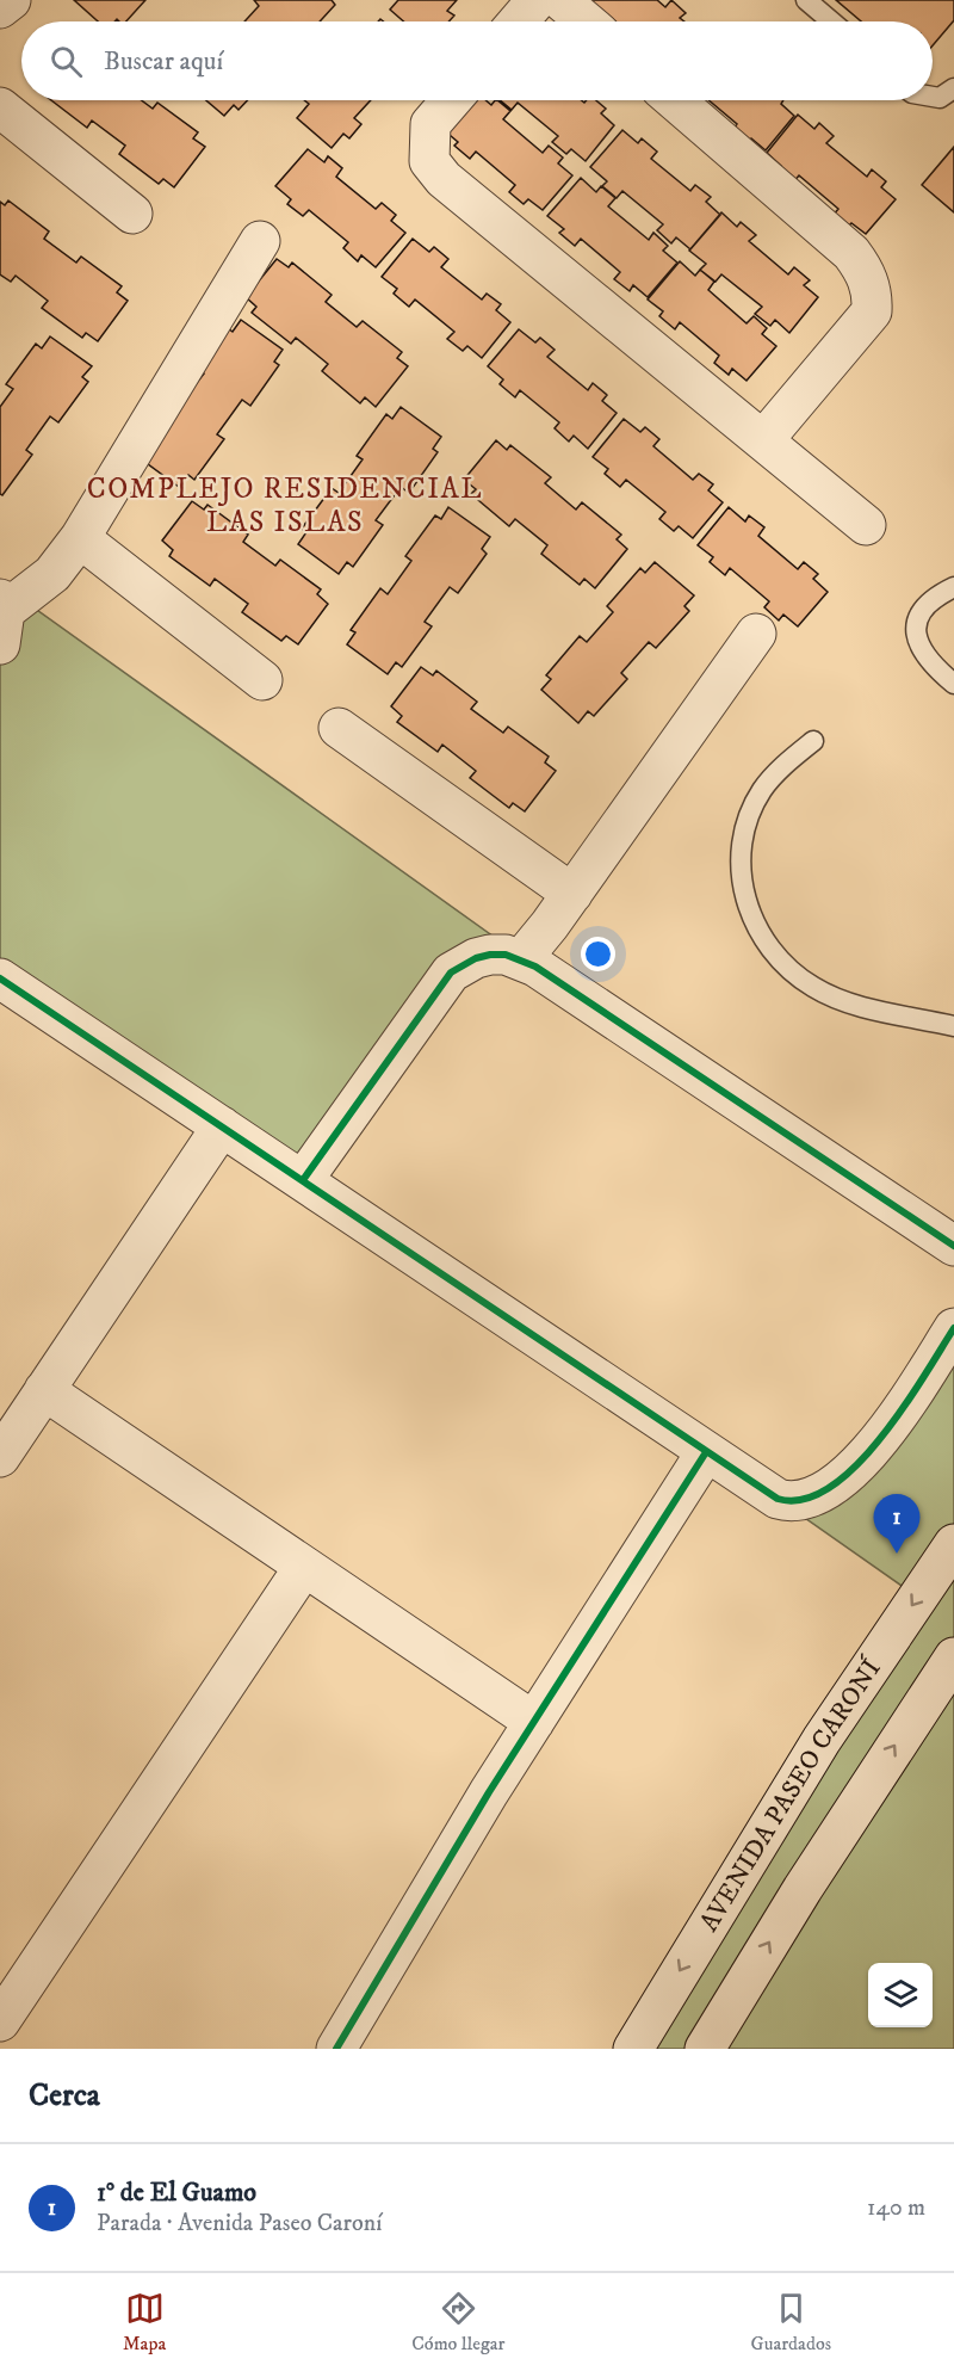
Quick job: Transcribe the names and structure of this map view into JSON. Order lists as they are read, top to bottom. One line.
{"streets":{"street":["AVENIDA PASEO CARONÍ"]},"districts":["COMPLEJO RESIDENCIAL LAS ISLAS"],"page":{"search":"Buscar aquí","pins":"1","heading":"Cerca","list":[{"mark":"1","name":"1° de El Guamo","note":"Parada · Avenida Paseo Caroní","value":"140 m"}],"nav":["Mapa","Cómo llegar","Guardados"]}}
